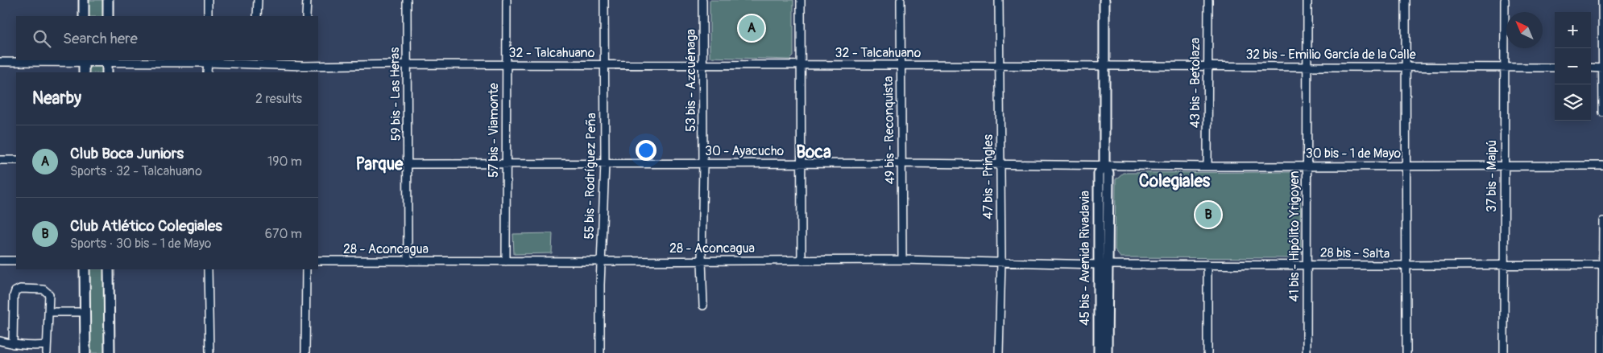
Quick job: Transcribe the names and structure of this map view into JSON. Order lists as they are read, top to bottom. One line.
{"streets":{"main road":["45 bis - Avenida Rivadavia"],"street":["32 - Talcahuano","32 bis - Emilio García de la Calle","53 bis - Azcuénaga","43 bis - Betolaza","59 bis - Las Heras","57 bis - Viamonte","49 bis - Reconquista","30 - Ayacucho","30 bis - 1 de Mayo","55 bis - Rodríguez Peña","37 bis - Maipú","47 bis - Pringles","41 bis - Hipólito Yrigoyen","28 - Aconcagua","28 bis - Salta"]},"crossings":[["32 - Talcahuano","32 bis - Emilio García de la Calle"],["32 - Talcahuano","53 bis - Azcuénaga"],["32 - Talcahuano","59 bis - Las Heras"],["32 - Talcahuano","57 bis - Viamonte"],["32 - Talcahuano","49 bis - Reconquista"],["32 - Talcahuano","55 bis - Rodríguez Peña"],["32 - Talcahuano","47 bis - Pringles"],["32 - Talcahuano","45 bis - Avenida Rivadavia"],["32 bis - Emilio García de la Calle","43 bis - Betolaza"],["32 bis - Emilio García de la Calle","37 bis - Maipú"],["32 bis - Emilio García de la Calle","41 bis - Hipólito Yrigoyen"],["32 bis - Emilio García de la Calle","45 bis - Avenida Rivadavia"],["53 bis - Azcuénaga","30 - Ayacucho"],["53 bis - Azcuénaga","28 - Aconcagua"],["43 bis - Betolaza","30 bis - 1 de Mayo"],["59 bis - Las Heras","30 - Ayacucho"],["59 bis - Las Heras","28 - Aconcagua"],["57 bis - Viamonte","30 - Ayacucho"],["57 bis - Viamonte","28 - Aconcagua"],["49 bis - Reconquista","30 - Ayacucho"],["49 bis - Reconquista","28 - Aconcagua"],["30 - Ayacucho","30 bis - 1 de Mayo"],["30 - Ayacucho","55 bis - Rodríguez Peña"],["30 - Ayacucho","47 bis - Pringles"],["30 - Ayacucho","45 bis - Avenida Rivadavia"],["30 bis - 1 de Mayo","37 bis - Maipú"],["30 bis - 1 de Mayo","41 bis - Hipólito Yrigoyen"],["30 bis - 1 de Mayo","45 bis - Avenida Rivadavia"],["55 bis - Rodríguez Peña","28 - Aconcagua"],["37 bis - Maipú","28 bis - Salta"],["47 bis - Pringles","28 - Aconcagua"],["41 bis - Hipólito Yrigoyen","28 bis - Salta"],["28 - Aconcagua","28 bis - Salta"],["28 - Aconcagua","45 bis - Avenida Rivadavia"],["28 bis - Salta","45 bis - Avenida Rivadavia"]],"districts":["Boca","Parque","Colegiales"],"north":"top left","page":{"map_buttons":["+","−"],"pins":["A","B"],"search":"Search here","heading":["Nearby","2 results"],"list":[{"mark":"A","name":"Club Boca Juniors","note":"Sports · 32 - Talcahuano","value":"190 m"},{"mark":"B","name":"Club Atlético Colegiales","note":"Sports · 30 bis - 1 de Mayo","value":"670 m"}]}}
